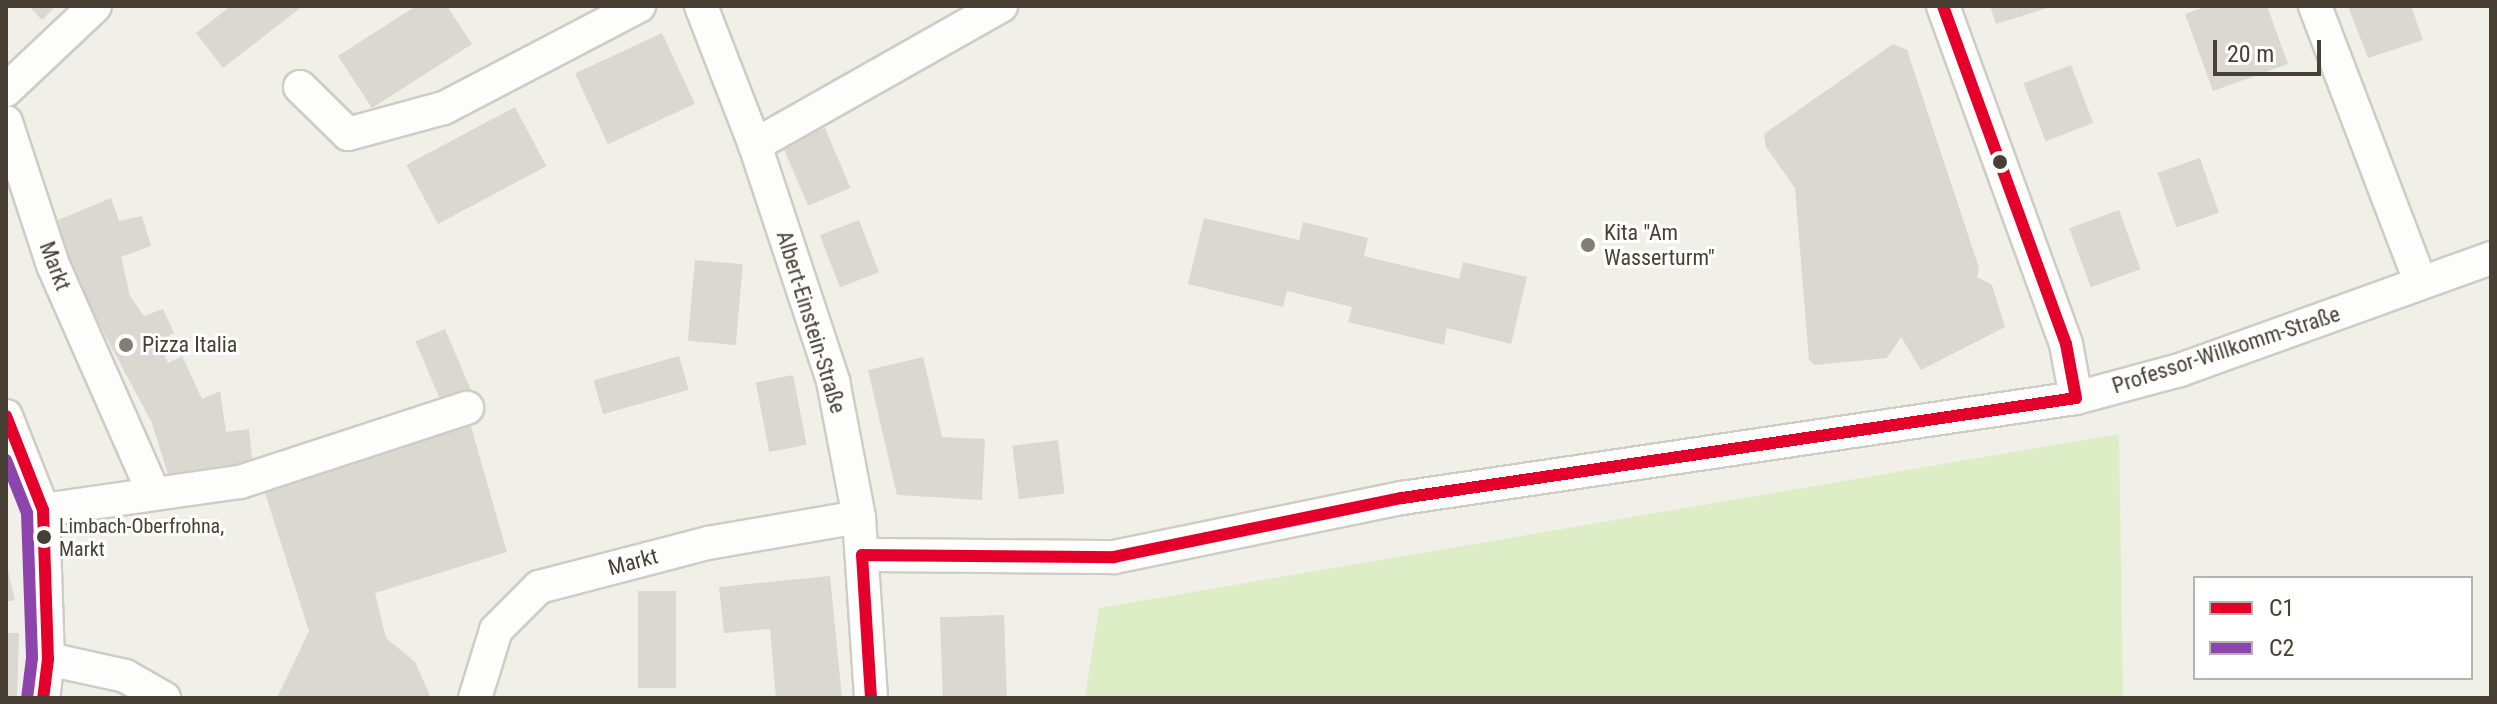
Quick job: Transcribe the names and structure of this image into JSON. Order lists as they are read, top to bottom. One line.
{"streets":{"street":["Markt","Albert-Einstein-Straße","Professor-Willkomm-Straße"]},"crossings":[["Markt","Albert-Einstein-Straße"],["Albert-Einstein-Straße","Professor-Willkomm-Straße"]],"places":["Kita \"Am Wasserturm\"","Pizza Italia","Limbach-Oberfrohna, Markt"],"lines":["transit line C1","transit line C2"],"legend":["C1","C2"],"scale_bar":"20 m"}
